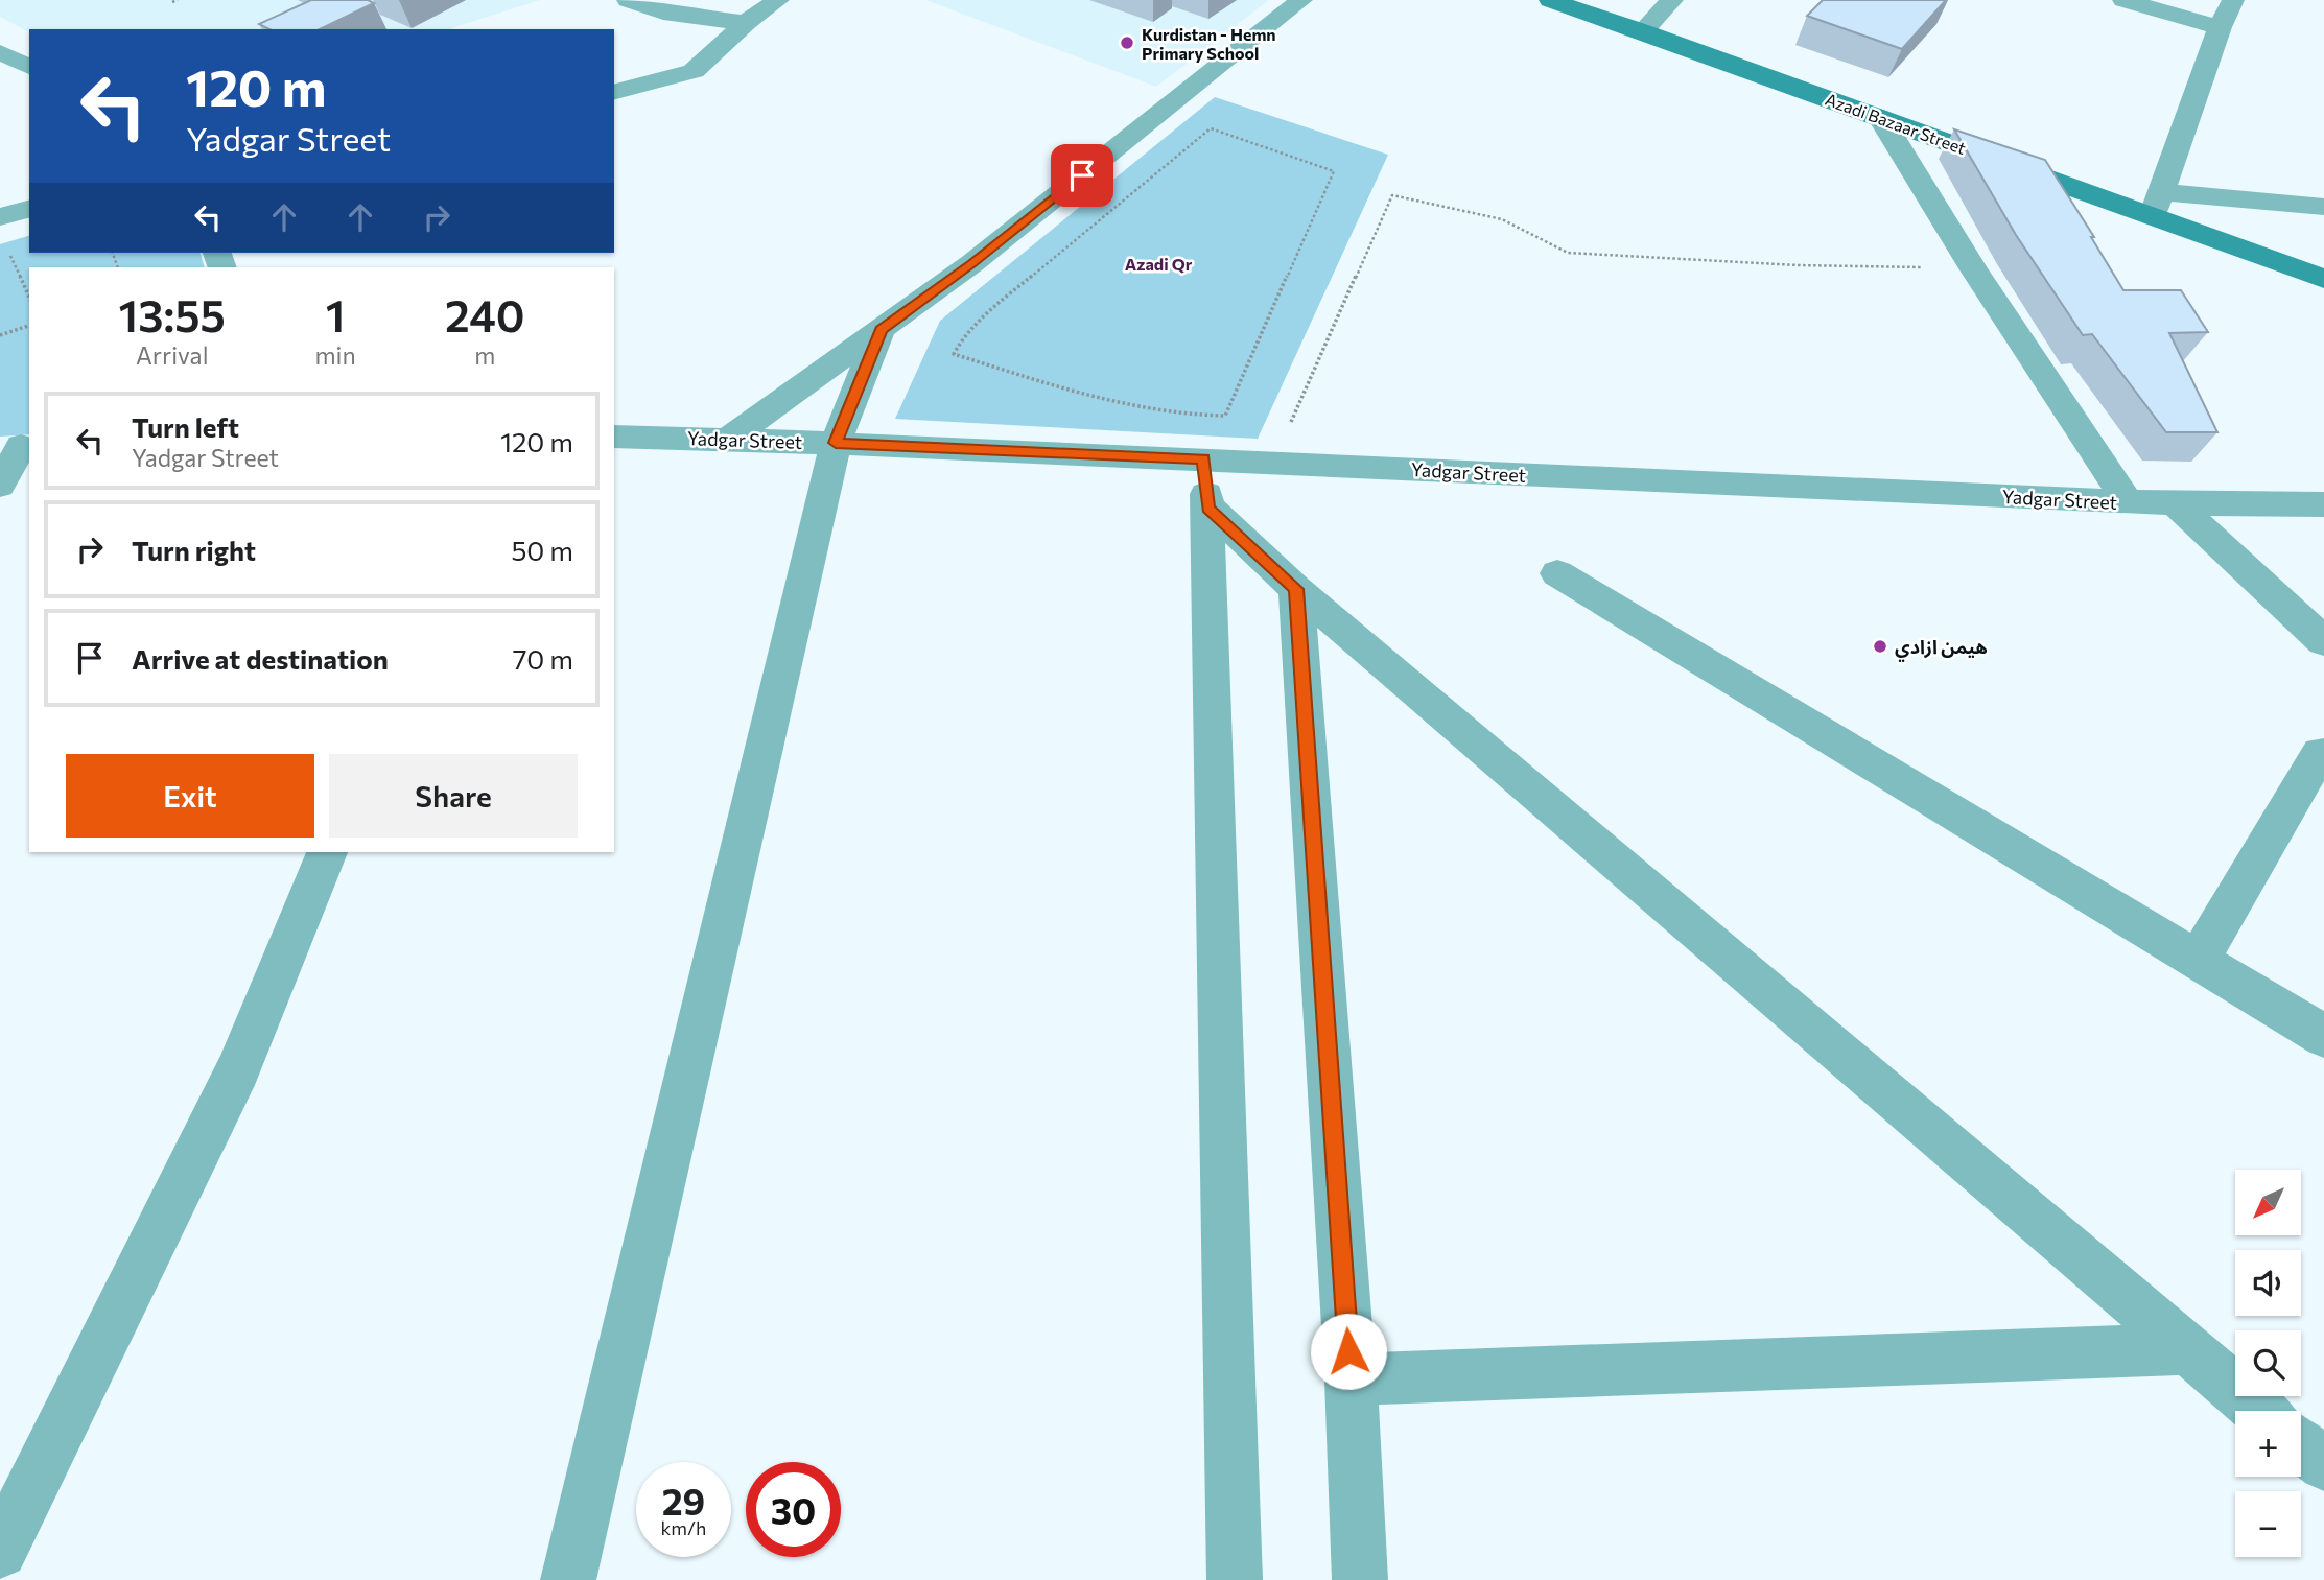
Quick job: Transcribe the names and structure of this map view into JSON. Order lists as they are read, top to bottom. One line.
{"streets":{"street":["Azadi Bazaar Street","Yadgar Street"]},"districts":["Azadi Qr"],"places":["Kurdistan - Hemn Primary School","هيمن ازادي"],"north":"bottom left","page":{"turn":["120 m","Yadgar Street"],"eta":["13:55","Arrival","1","min","240","m"],"list":[{"name":"Turn left","note":"Yadgar Street","value":"120 m"},{"name":"Turn right","value":"50 m"},{"name":"Arrive at destination","value":"70 m"}],"buttons":["Exit","Share"],"map_buttons":["+","−"],"speed":"29 km/h","limit":"30"}}
